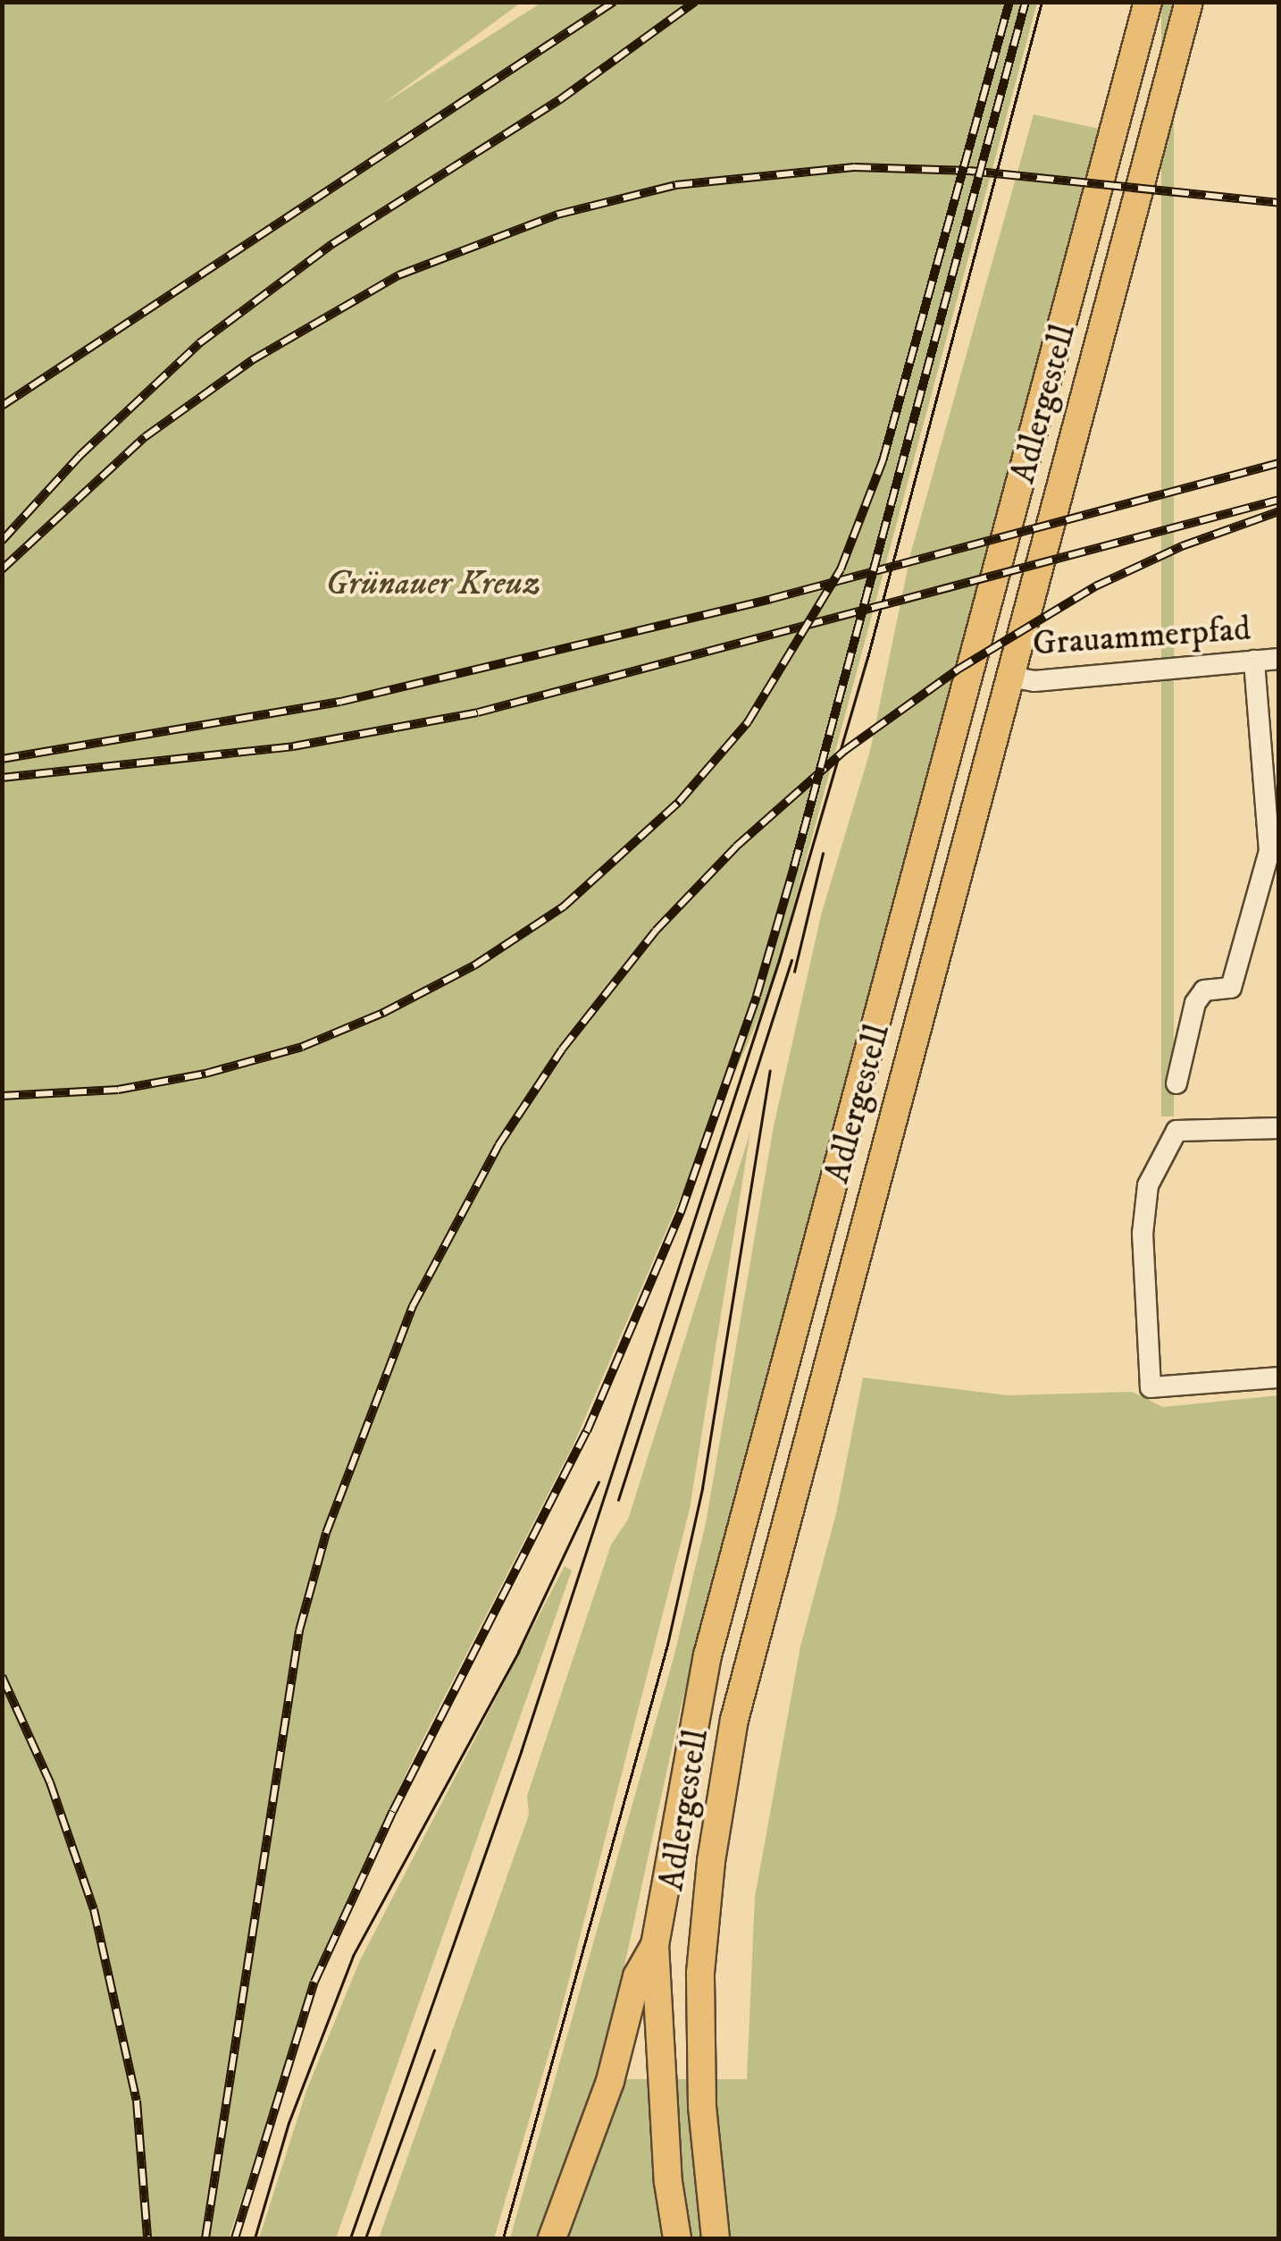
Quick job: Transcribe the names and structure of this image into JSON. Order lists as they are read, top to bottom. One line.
{"streets":{"main road":["Adlergestell"],"street":["Grauammerpfad"]},"crossings":[["Adlergestell","Grauammerpfad"]],"parks":["Grünauer Kreuz"]}
